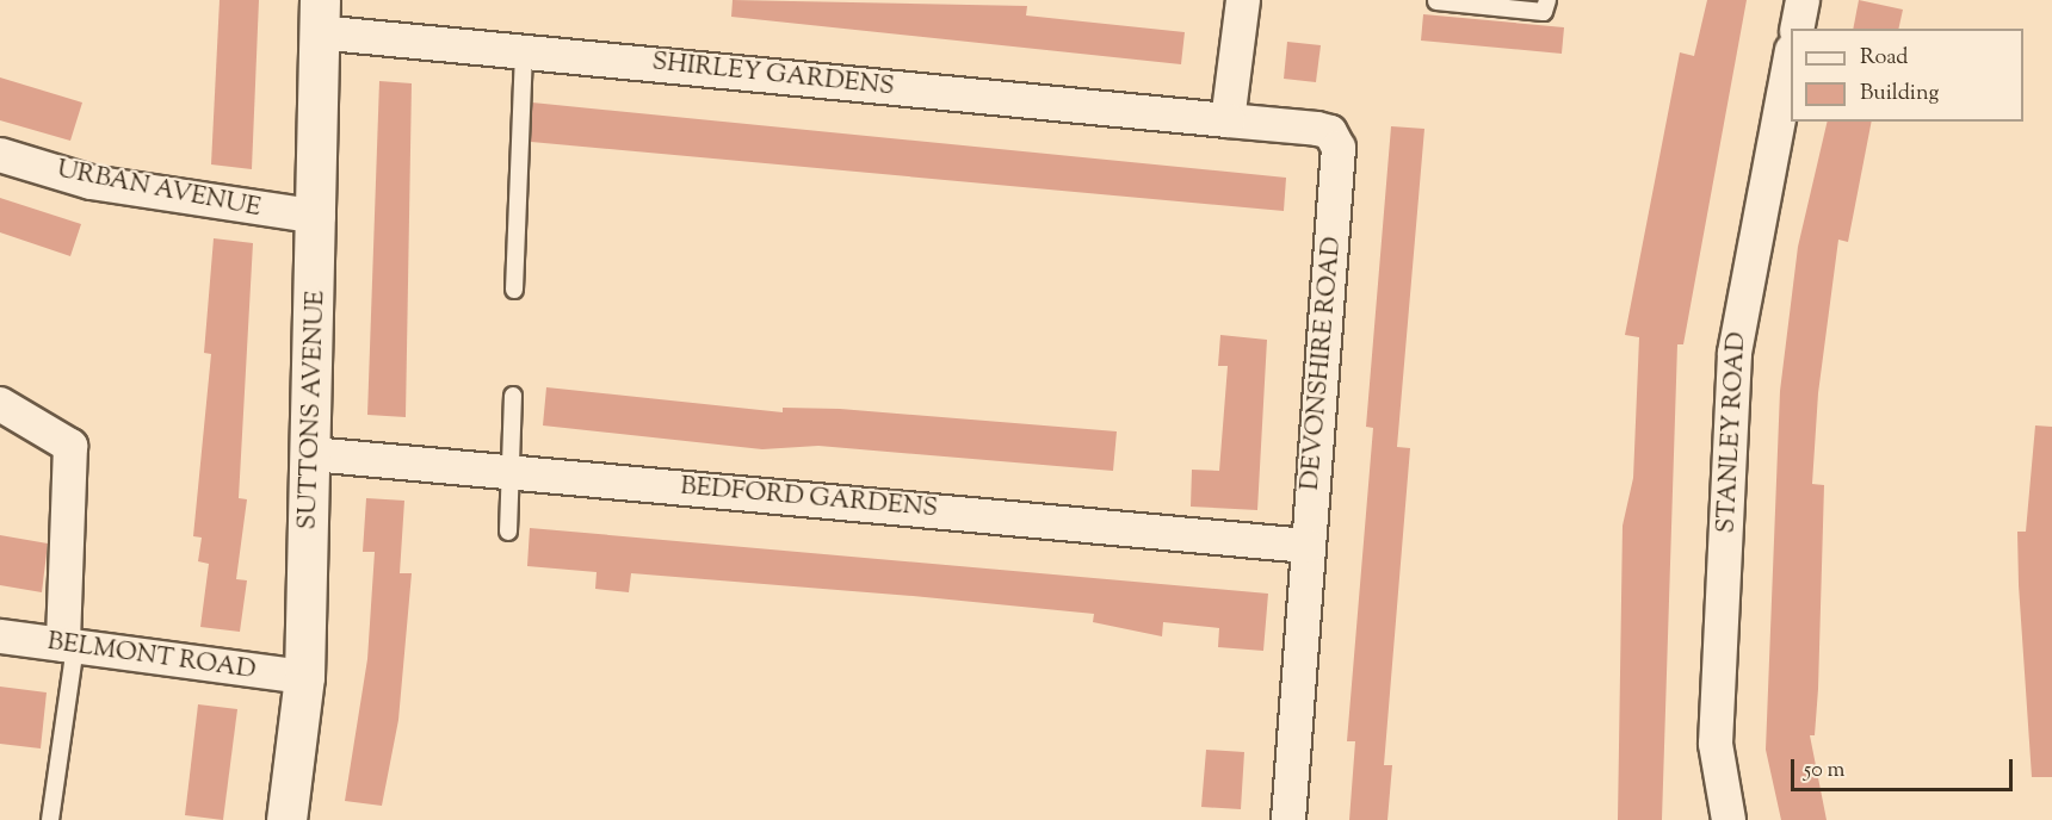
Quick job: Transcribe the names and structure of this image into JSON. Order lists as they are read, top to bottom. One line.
{"streets":{"street":["SHIRLEY GARDENS","URBAN AVENUE","DEVONSHIRE ROAD","SUTTONS AVENUE","STANLEY ROAD","BEDFORD GARDENS","BELMONT ROAD"]},"crossings":[["SHIRLEY GARDENS","DEVONSHIRE ROAD"],["SHIRLEY GARDENS","SUTTONS AVENUE"],["URBAN AVENUE","SUTTONS AVENUE"],["DEVONSHIRE ROAD","BEDFORD GARDENS"],["SUTTONS AVENUE","BEDFORD GARDENS"],["SUTTONS AVENUE","BELMONT ROAD"]],"legend":["Road","Building"],"scale_bar":"50 m"}
